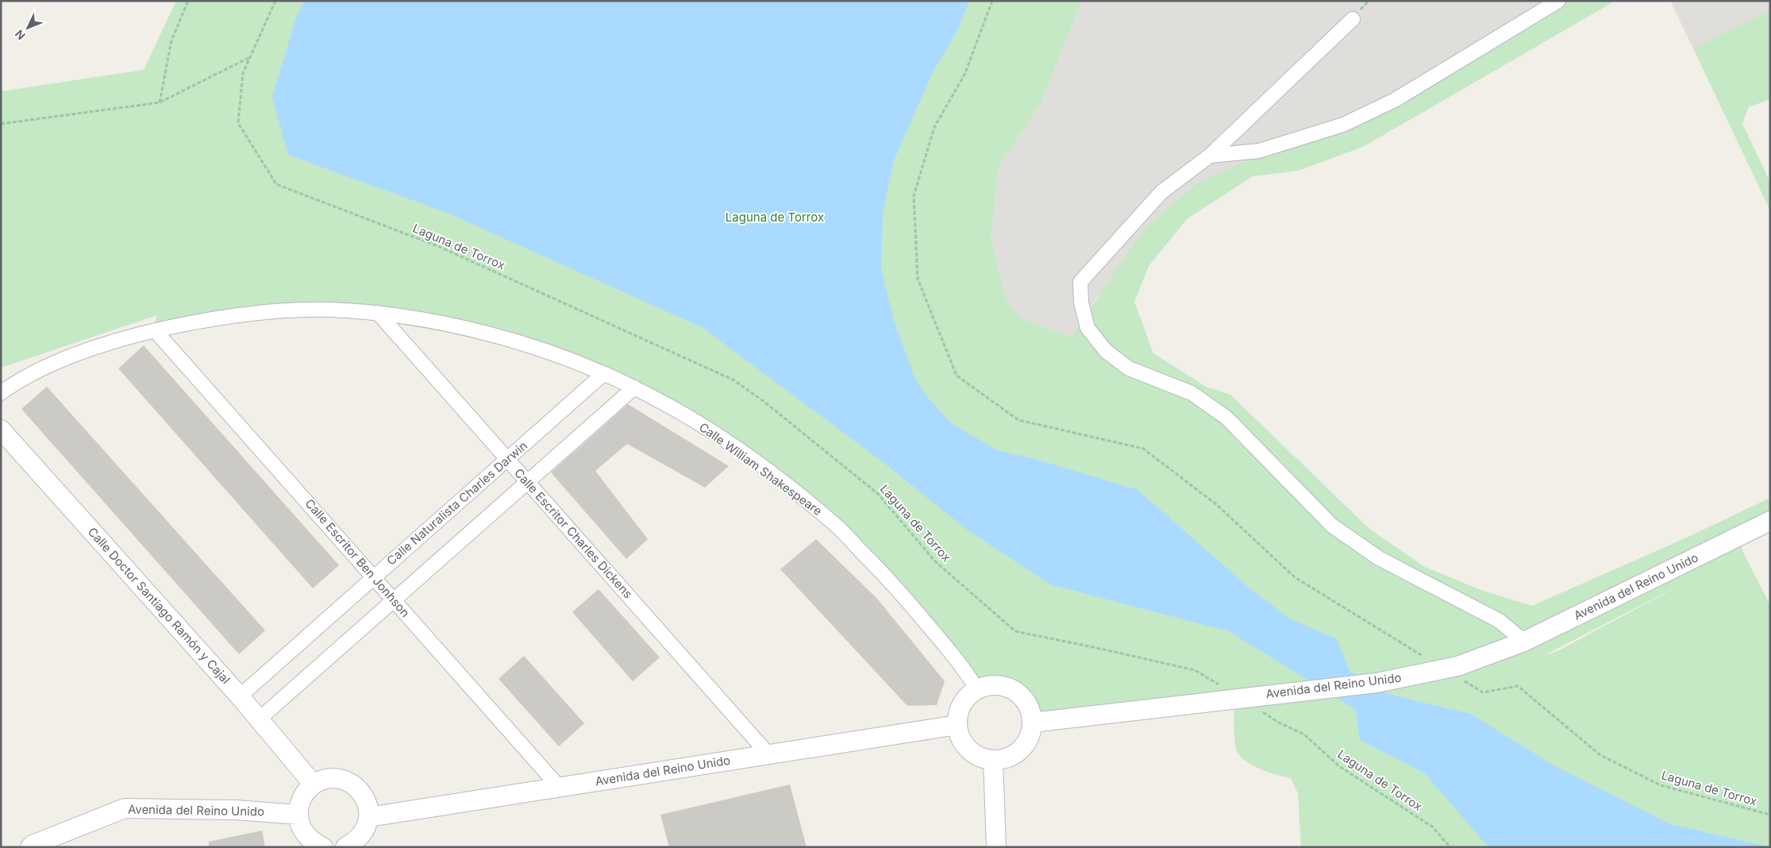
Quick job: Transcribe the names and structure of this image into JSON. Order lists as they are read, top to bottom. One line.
{"streets":{"street":["Calle William Shakespeare","Calle Naturalista Charles Darwin","Calle Escritor Charles Dickens","Calle Escritor Ben Jonhson","Avenida del Reino Unido","Calle Doctor Santiago Ramón y Cajal"],"path":["Laguna de Torrox"]},"crossings":[["Laguna de Torrox","Avenida del Reino Unido"],["Calle William Shakespeare","Calle Naturalista Charles Darwin"],["Calle William Shakespeare","Calle Escritor Charles Dickens"],["Calle William Shakespeare","Calle Escritor Ben Jonhson"],["Calle William Shakespeare","Avenida del Reino Unido"],["Calle Naturalista Charles Darwin","Calle Escritor Charles Dickens"],["Calle Naturalista Charles Darwin","Calle Escritor Ben Jonhson"],["Calle Naturalista Charles Darwin","Calle Doctor Santiago Ramón y Cajal"],["Calle Escritor Charles Dickens","Avenida del Reino Unido"],["Calle Escritor Ben Jonhson","Avenida del Reino Unido"]],"parks":["Laguna de Torrox"],"north":"bottom left"}
